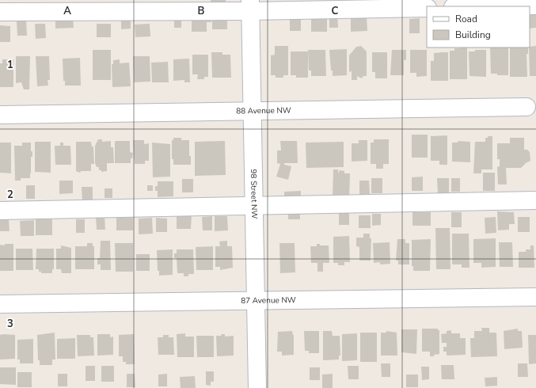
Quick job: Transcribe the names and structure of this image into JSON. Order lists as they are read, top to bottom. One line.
{"streets":{"street":["88 Avenue NW","98 Street NW","87 Avenue NW"]},"crossings":[["88 Avenue NW","98 Street NW"],["98 Street NW","87 Avenue NW"]],"legend":["Road","Building"],"grid":{"columns":["A","B","C"],"rows":["1","2","3"]}}
